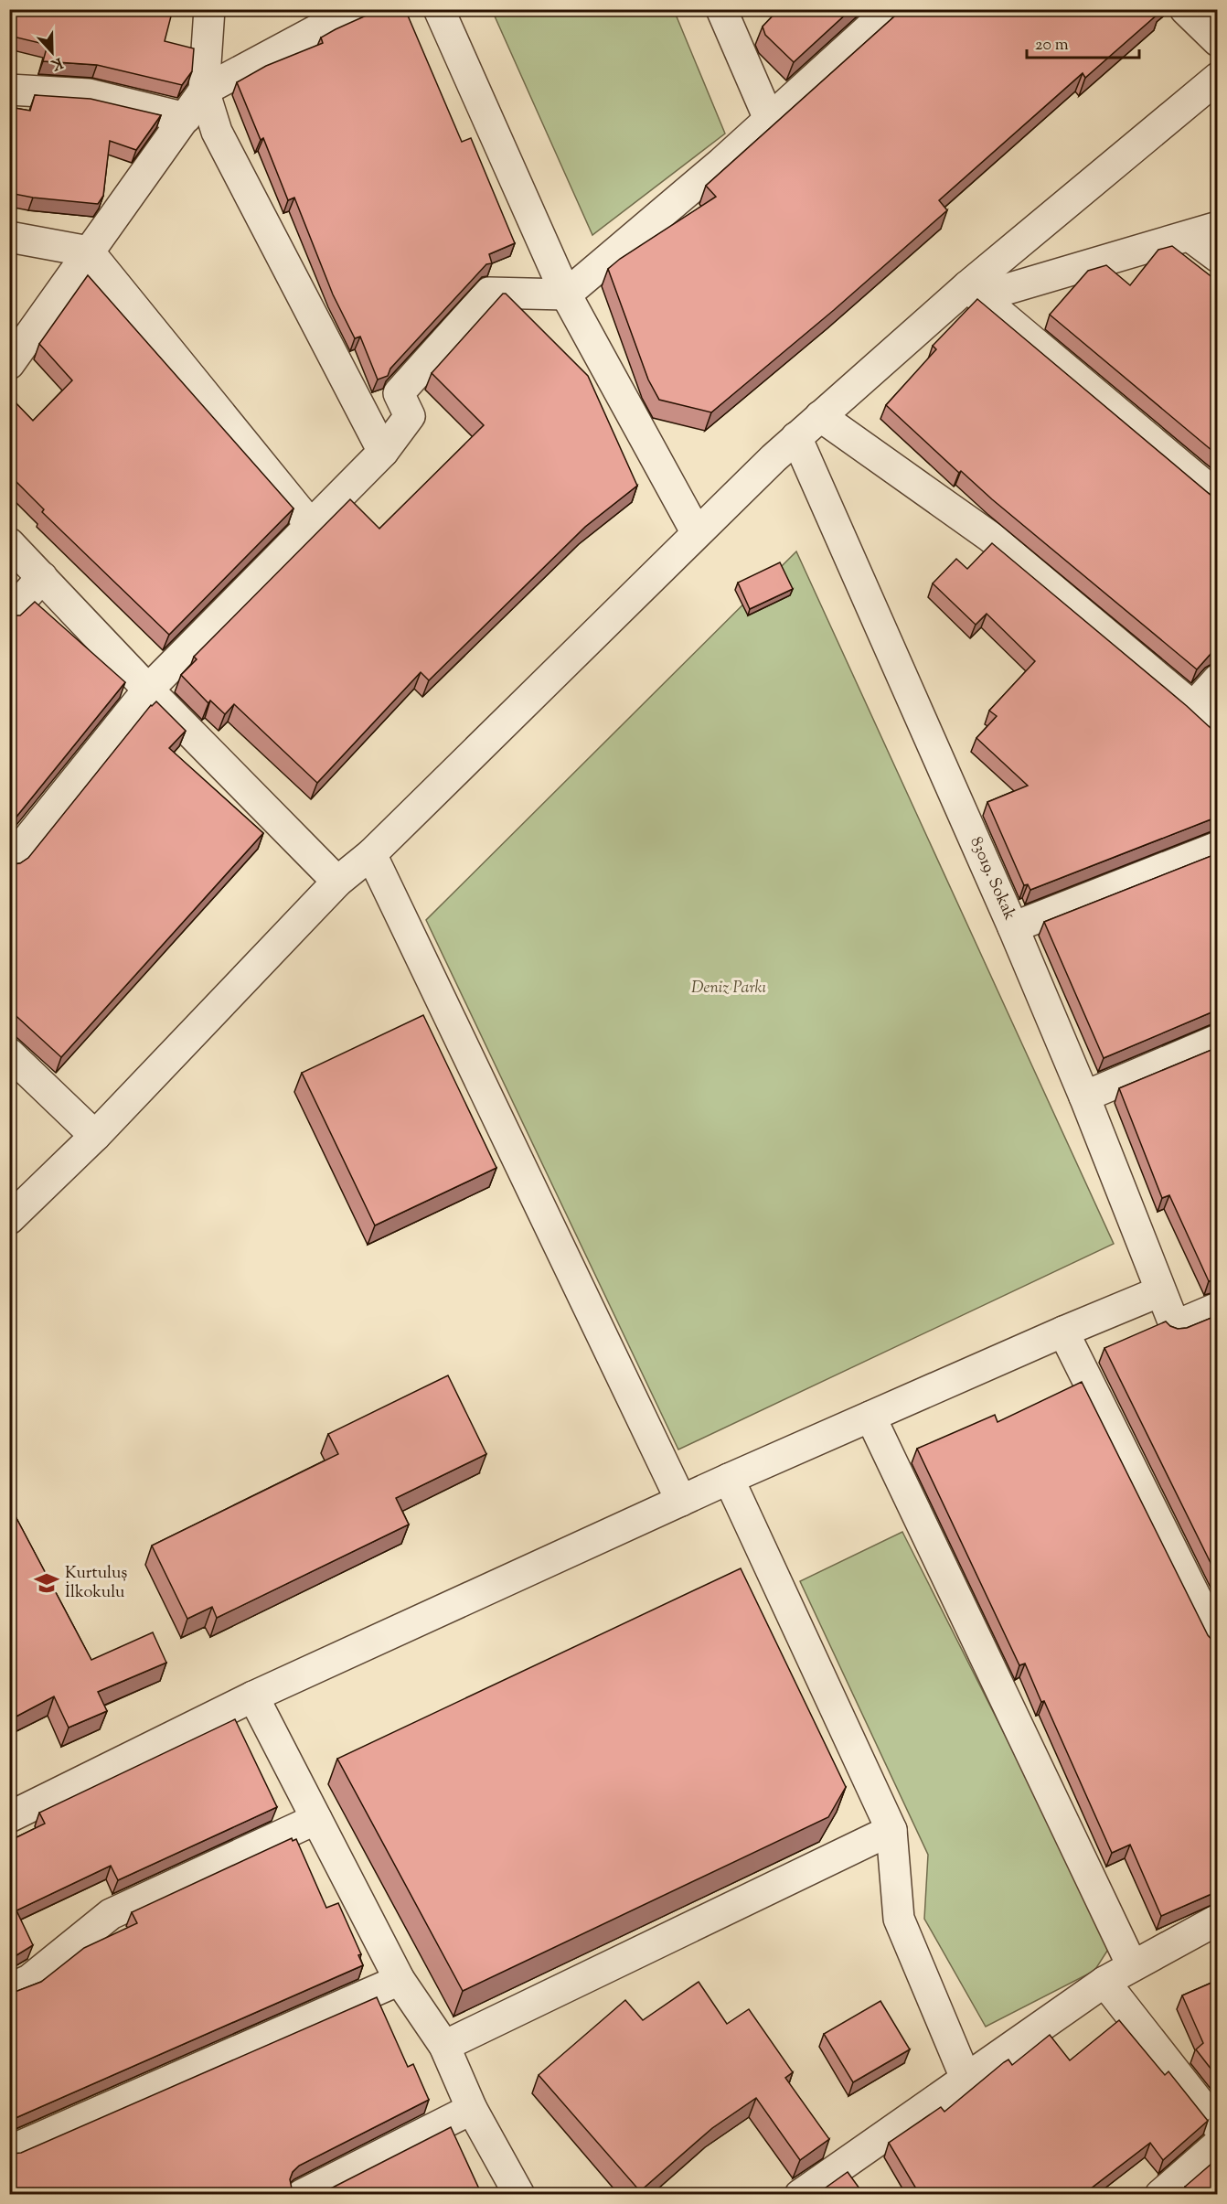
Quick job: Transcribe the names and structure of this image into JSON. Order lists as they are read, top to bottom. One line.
{"streets":{"street":["83019. Sokak"]},"parks":["Deniz Parkı"],"places":{"school or university":["Kurtuluş İlkokulu"]},"scale_bar":"20 m","north":"bottom"}
